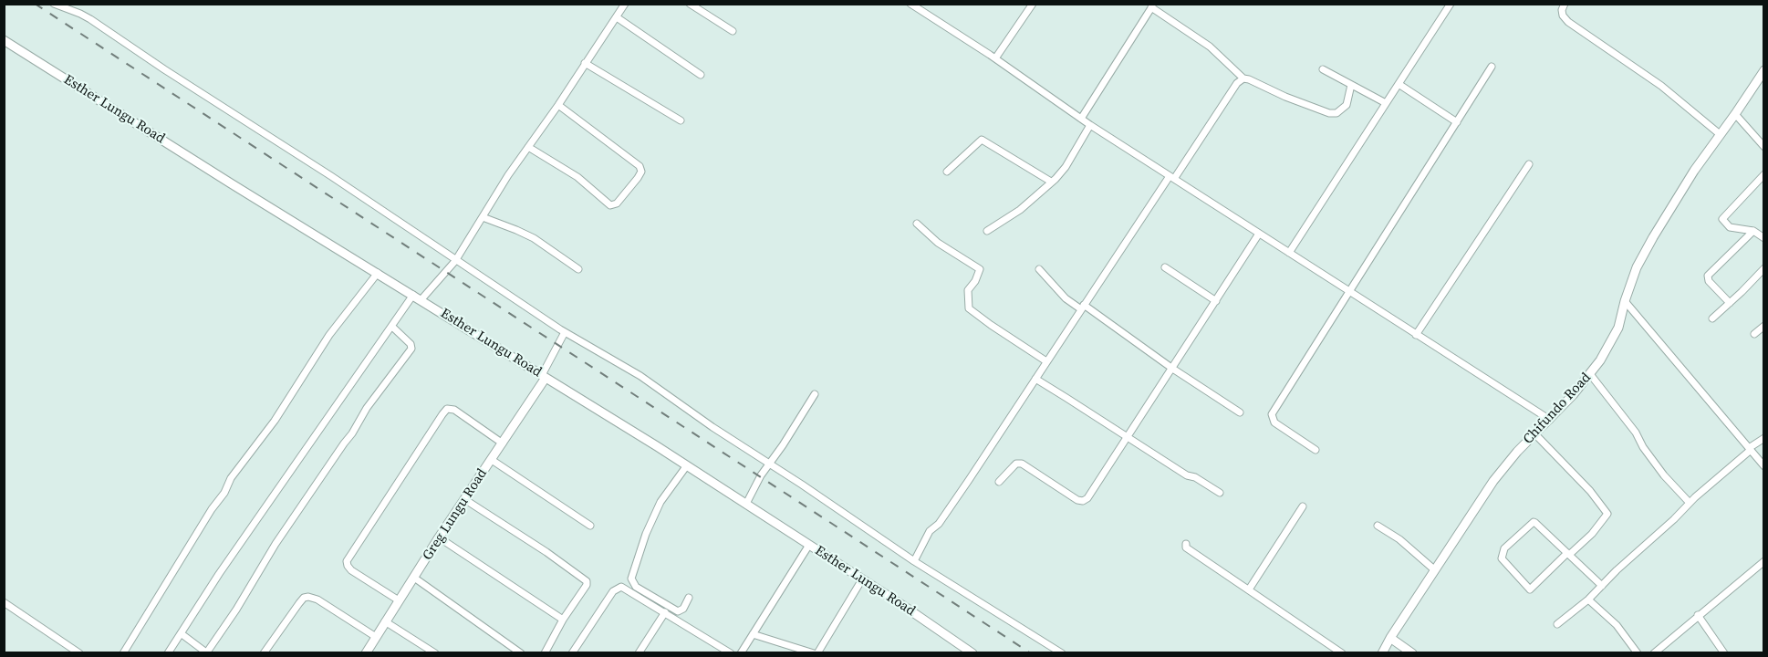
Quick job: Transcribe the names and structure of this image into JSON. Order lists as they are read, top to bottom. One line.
{"streets":{"street":["Esther Lungu Road","Chifundo Road","Greg Lungu Road"]},"crossings":[["Esther Lungu Road","Greg Lungu Road"]]}
